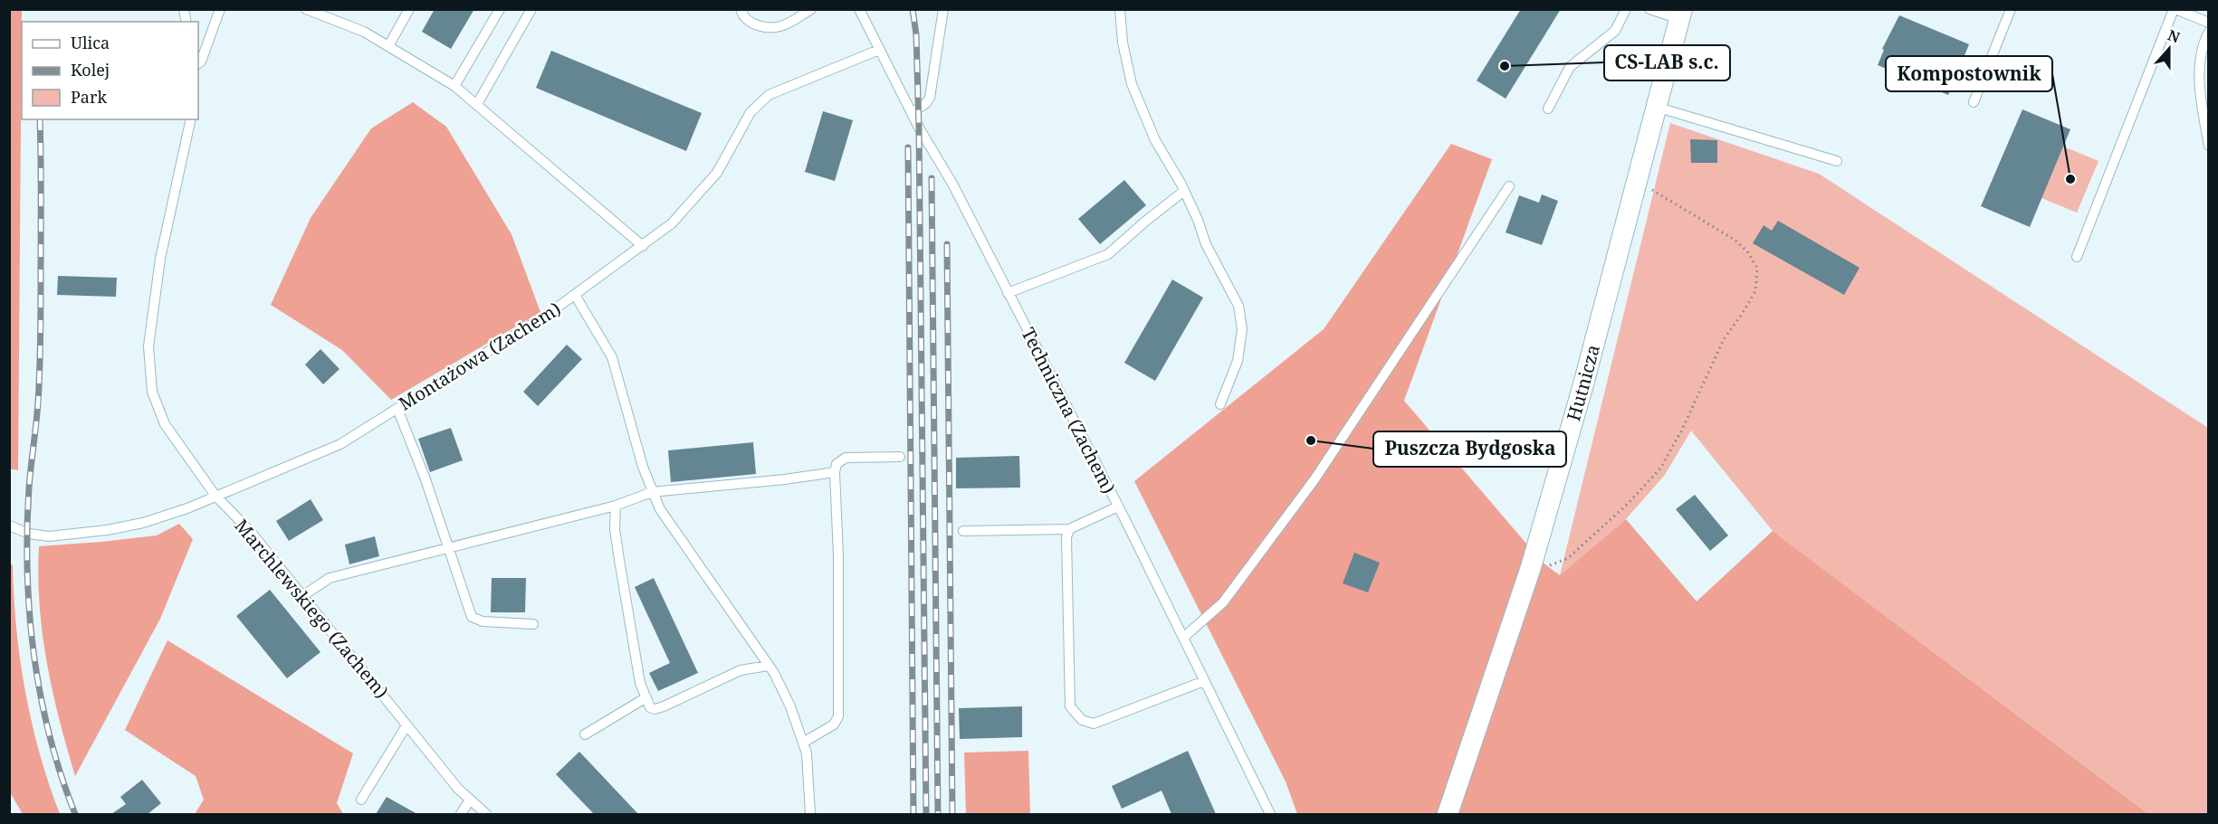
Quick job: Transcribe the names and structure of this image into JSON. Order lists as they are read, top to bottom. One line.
{"streets":{"street":["Hutnicza"],"lane":["Montażowa (Zachem)","Techniczna (Zachem)","Marchlewskiego (Zachem)"]},"crossings":[["Montażowa (Zachem)","Techniczna (Zachem)"],["Montażowa (Zachem)","Marchlewskiego (Zachem)"]],"places":["CS-LAB s.c.","Kompostownik","Puszcza Bydgoska"],"legend":["Ulica","Kolej","Park"],"north":"top"}
